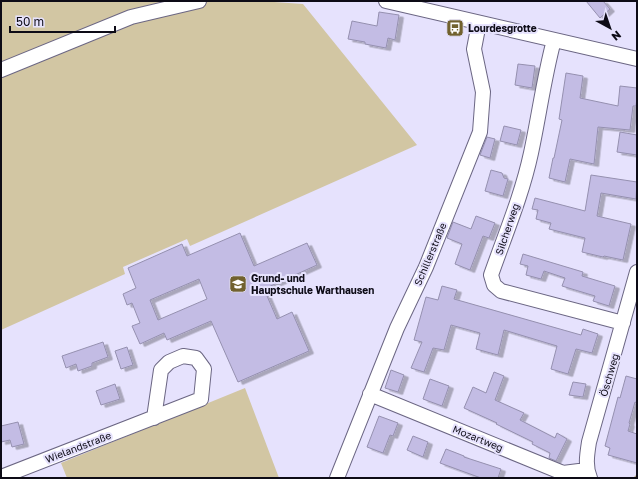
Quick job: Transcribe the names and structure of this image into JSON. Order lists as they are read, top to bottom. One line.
{"streets":{"street":["Silcherweg","Schillerstraße","Öschweg","Mozartweg","Wielandstraße"]},"crossings":[["Silcherweg","Öschweg"],["Schillerstraße","Mozartweg"],["Öschweg","Mozartweg"]],"places":{"bus stop":["Lourdesgrotte"],"school or university":["Grund- und Hauptschule Warthausen"]},"scale_bar":"50 m","north":"bottom right"}
